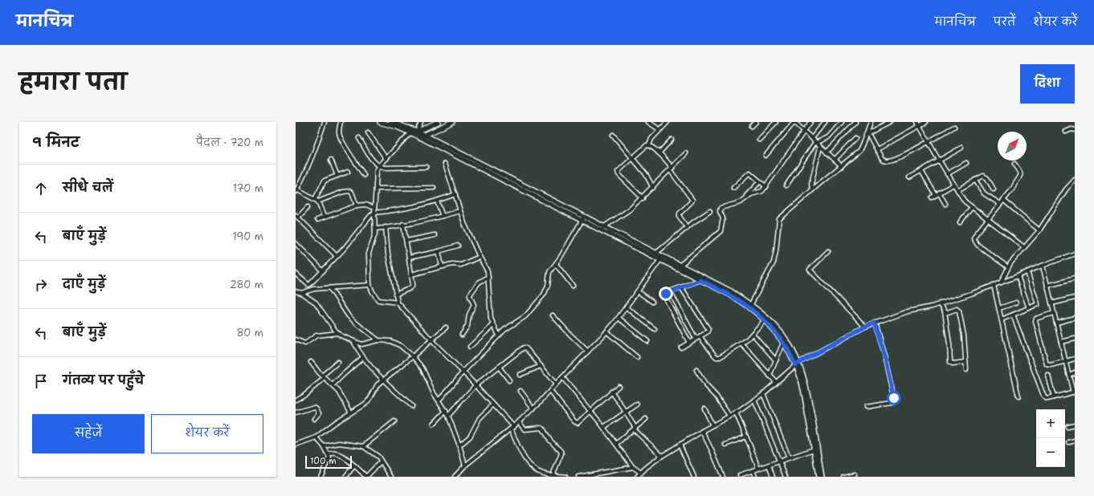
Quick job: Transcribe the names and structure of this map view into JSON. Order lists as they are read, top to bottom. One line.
{"scale_bar":"100 m","north":"top right","page":{"header":"मानचित्र","nav":["मानचित्र","परतें","शेयर करें"],"title":"हमारा पता","buttons":["दिशा",["सहेजें","शेयर करें"]],"heading":["9 मिनट","पैदल · 720 m"],"list":[["सीधे चलें","170 m"],["बाएँ मुड़ें","190 m"],["दाएँ मुड़ें","280 m"],["बाएँ मुड़ें","80 m"],"गंतव्य पर पहुँचे"],"map_buttons":["+","−"],"scale":"100 m"}}
